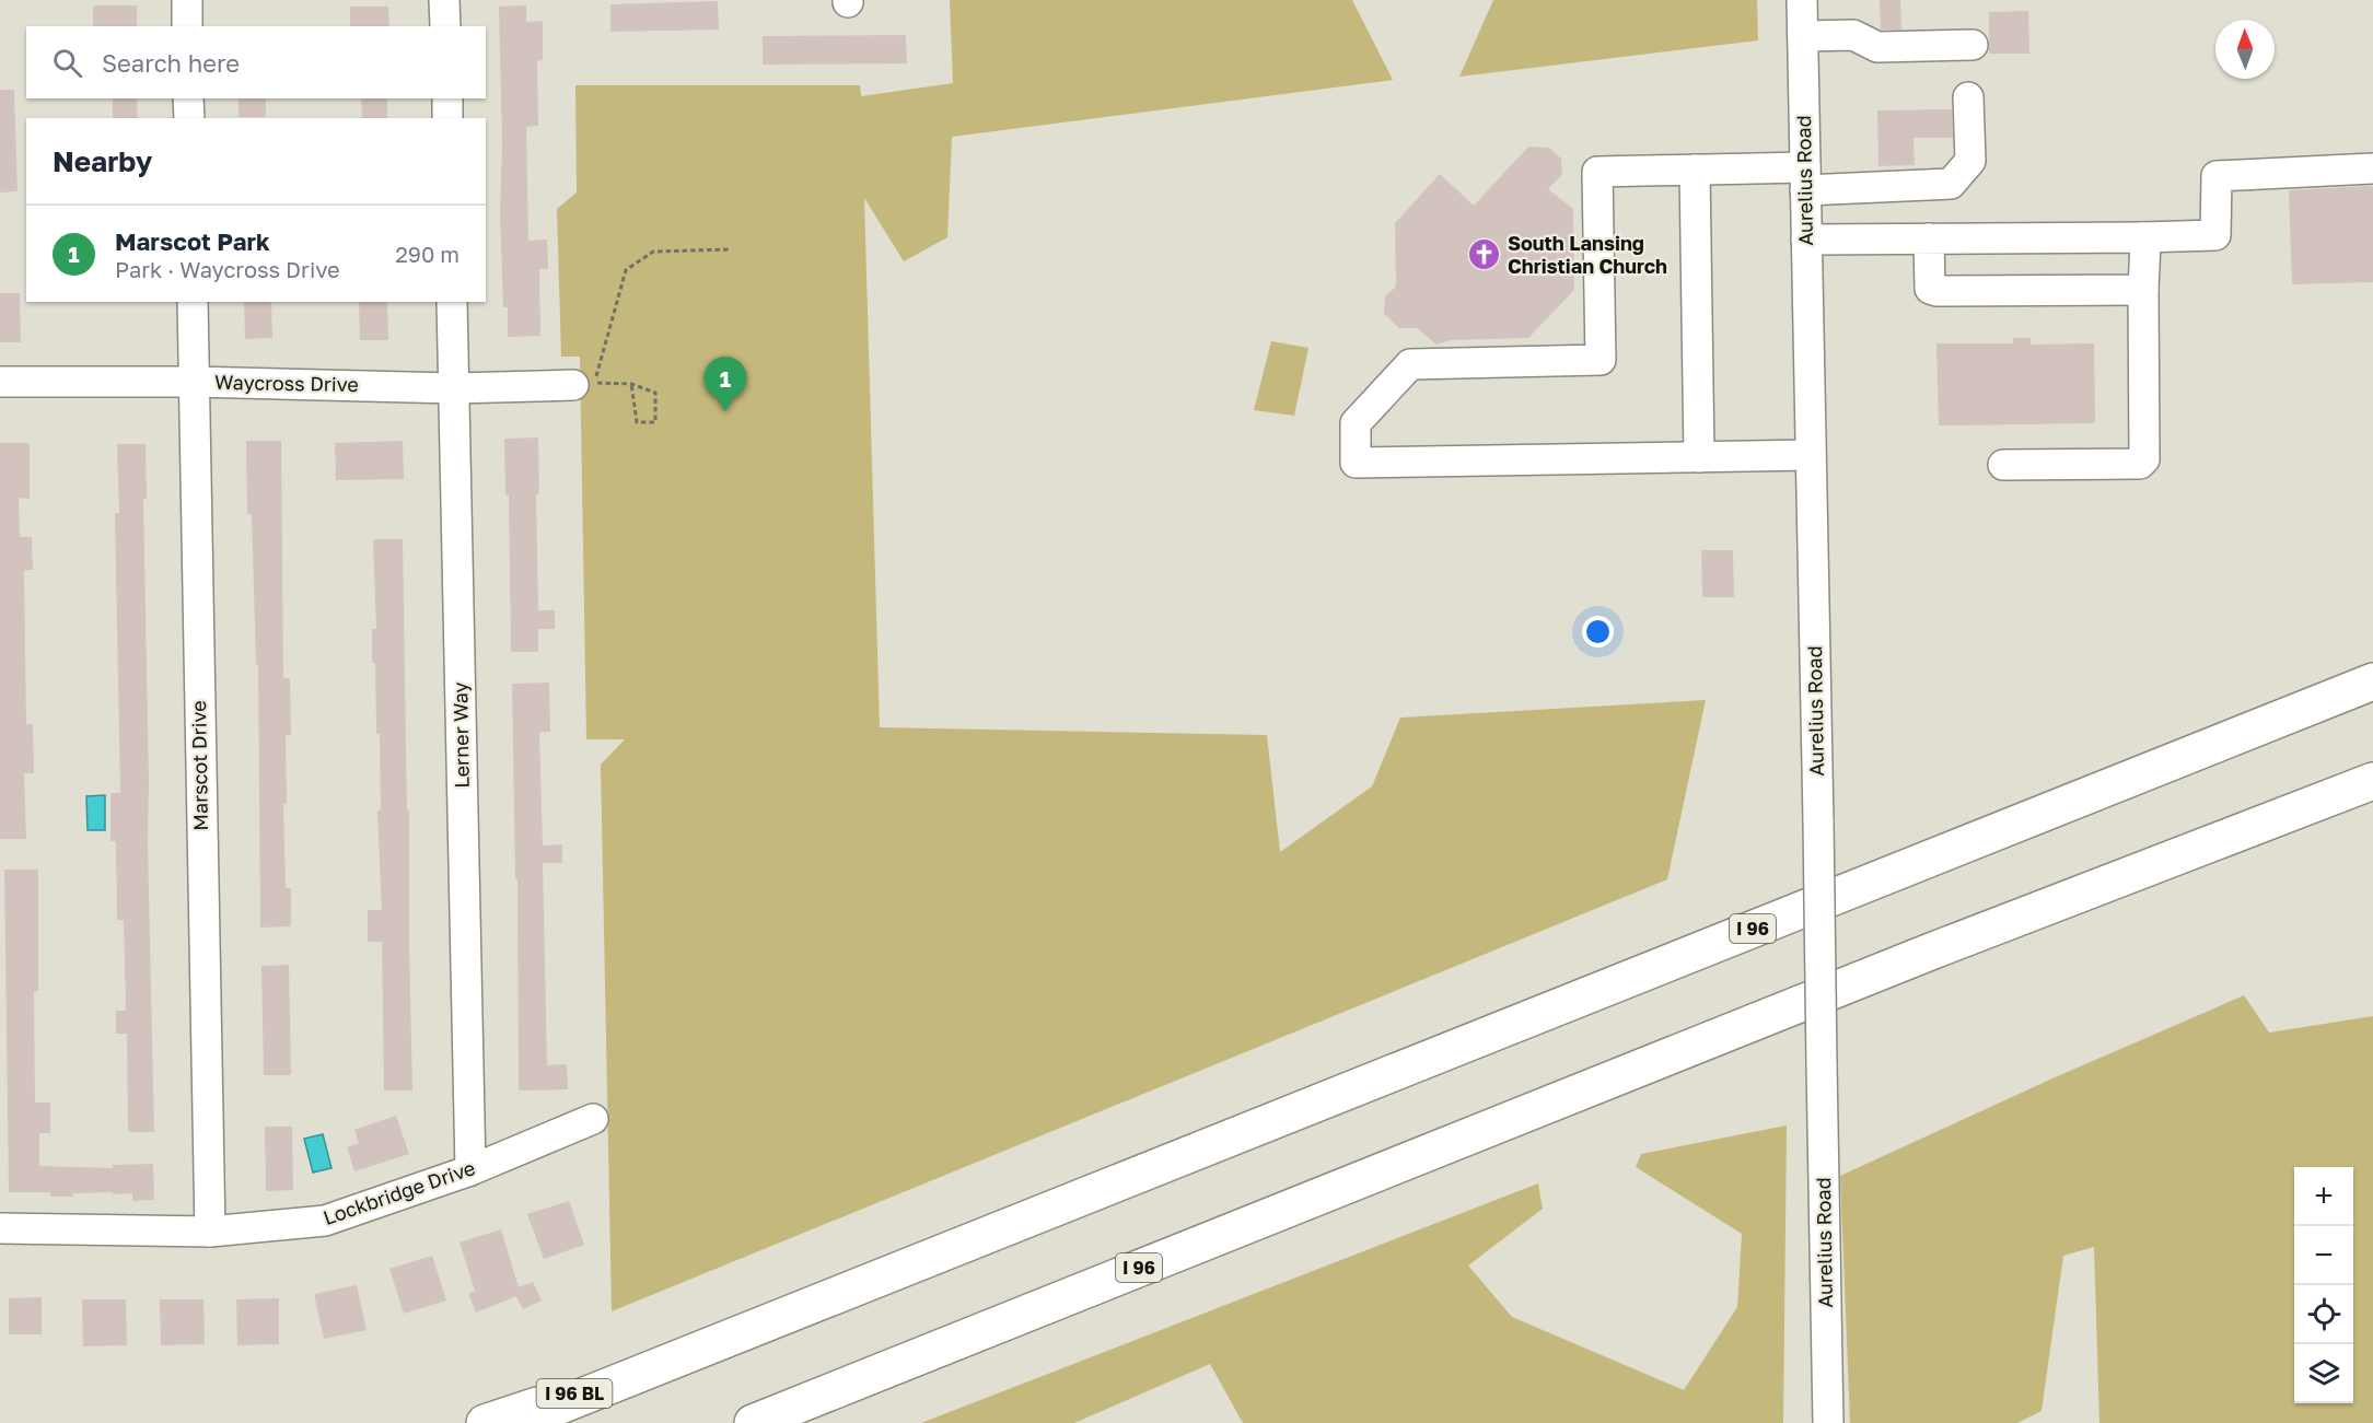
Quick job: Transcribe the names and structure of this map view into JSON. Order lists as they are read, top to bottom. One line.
{"streets":{"highway":["I 96","I 96 BL"],"street":["Aurelius Road","Waycross Drive","Lerner Way","Marscot Drive","Lockbridge Drive"]},"crossings":[["Waycross Drive","Lerner Way"],["Waycross Drive","Marscot Drive"],["Lerner Way","Lockbridge Drive"],["Marscot Drive","Lockbridge Drive"],["I 96","I 96 BL"]],"places":{"church":["South Lansing Christian Church"]},"north":"top","page":{"search":"Search here","heading":"Nearby","list":[{"mark":"1","name":"Marscot Park","note":"Park · Waycross Drive","value":"290 m"}],"pins":"1","map_buttons":["+","−"]}}
